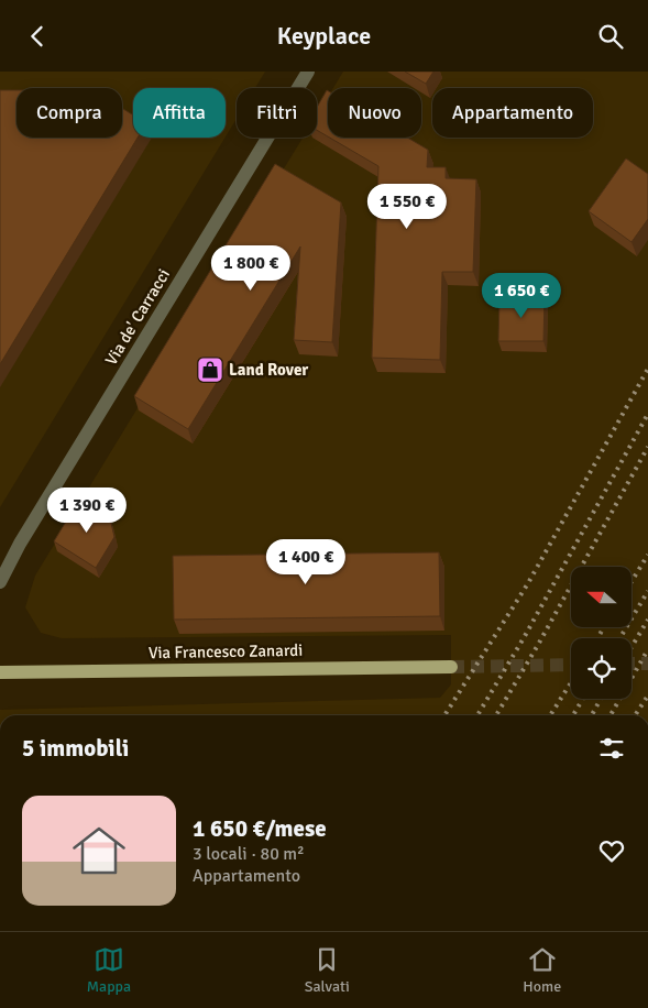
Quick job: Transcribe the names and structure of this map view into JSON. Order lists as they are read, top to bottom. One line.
{"streets":{"main road":["Via Francesco Zanardi"],"street":["Via de' Carracci"]},"places":{"shop":["Land Rover"]},"north":"left","page":{"header":"Keyplace","chip":["Compra","Affitta","Filtri","Nuovo","Appartamento"],"price":["1 550 €","1 800 €","1 650 €","1 390 €","1 400 €"],"heading":"5 immobili","list":[{"name":"1 650 €/mese","note":"3 locali · 80 m² · Appartamento"}],"tabs":["Mappa","Salvati","Home"]}}
